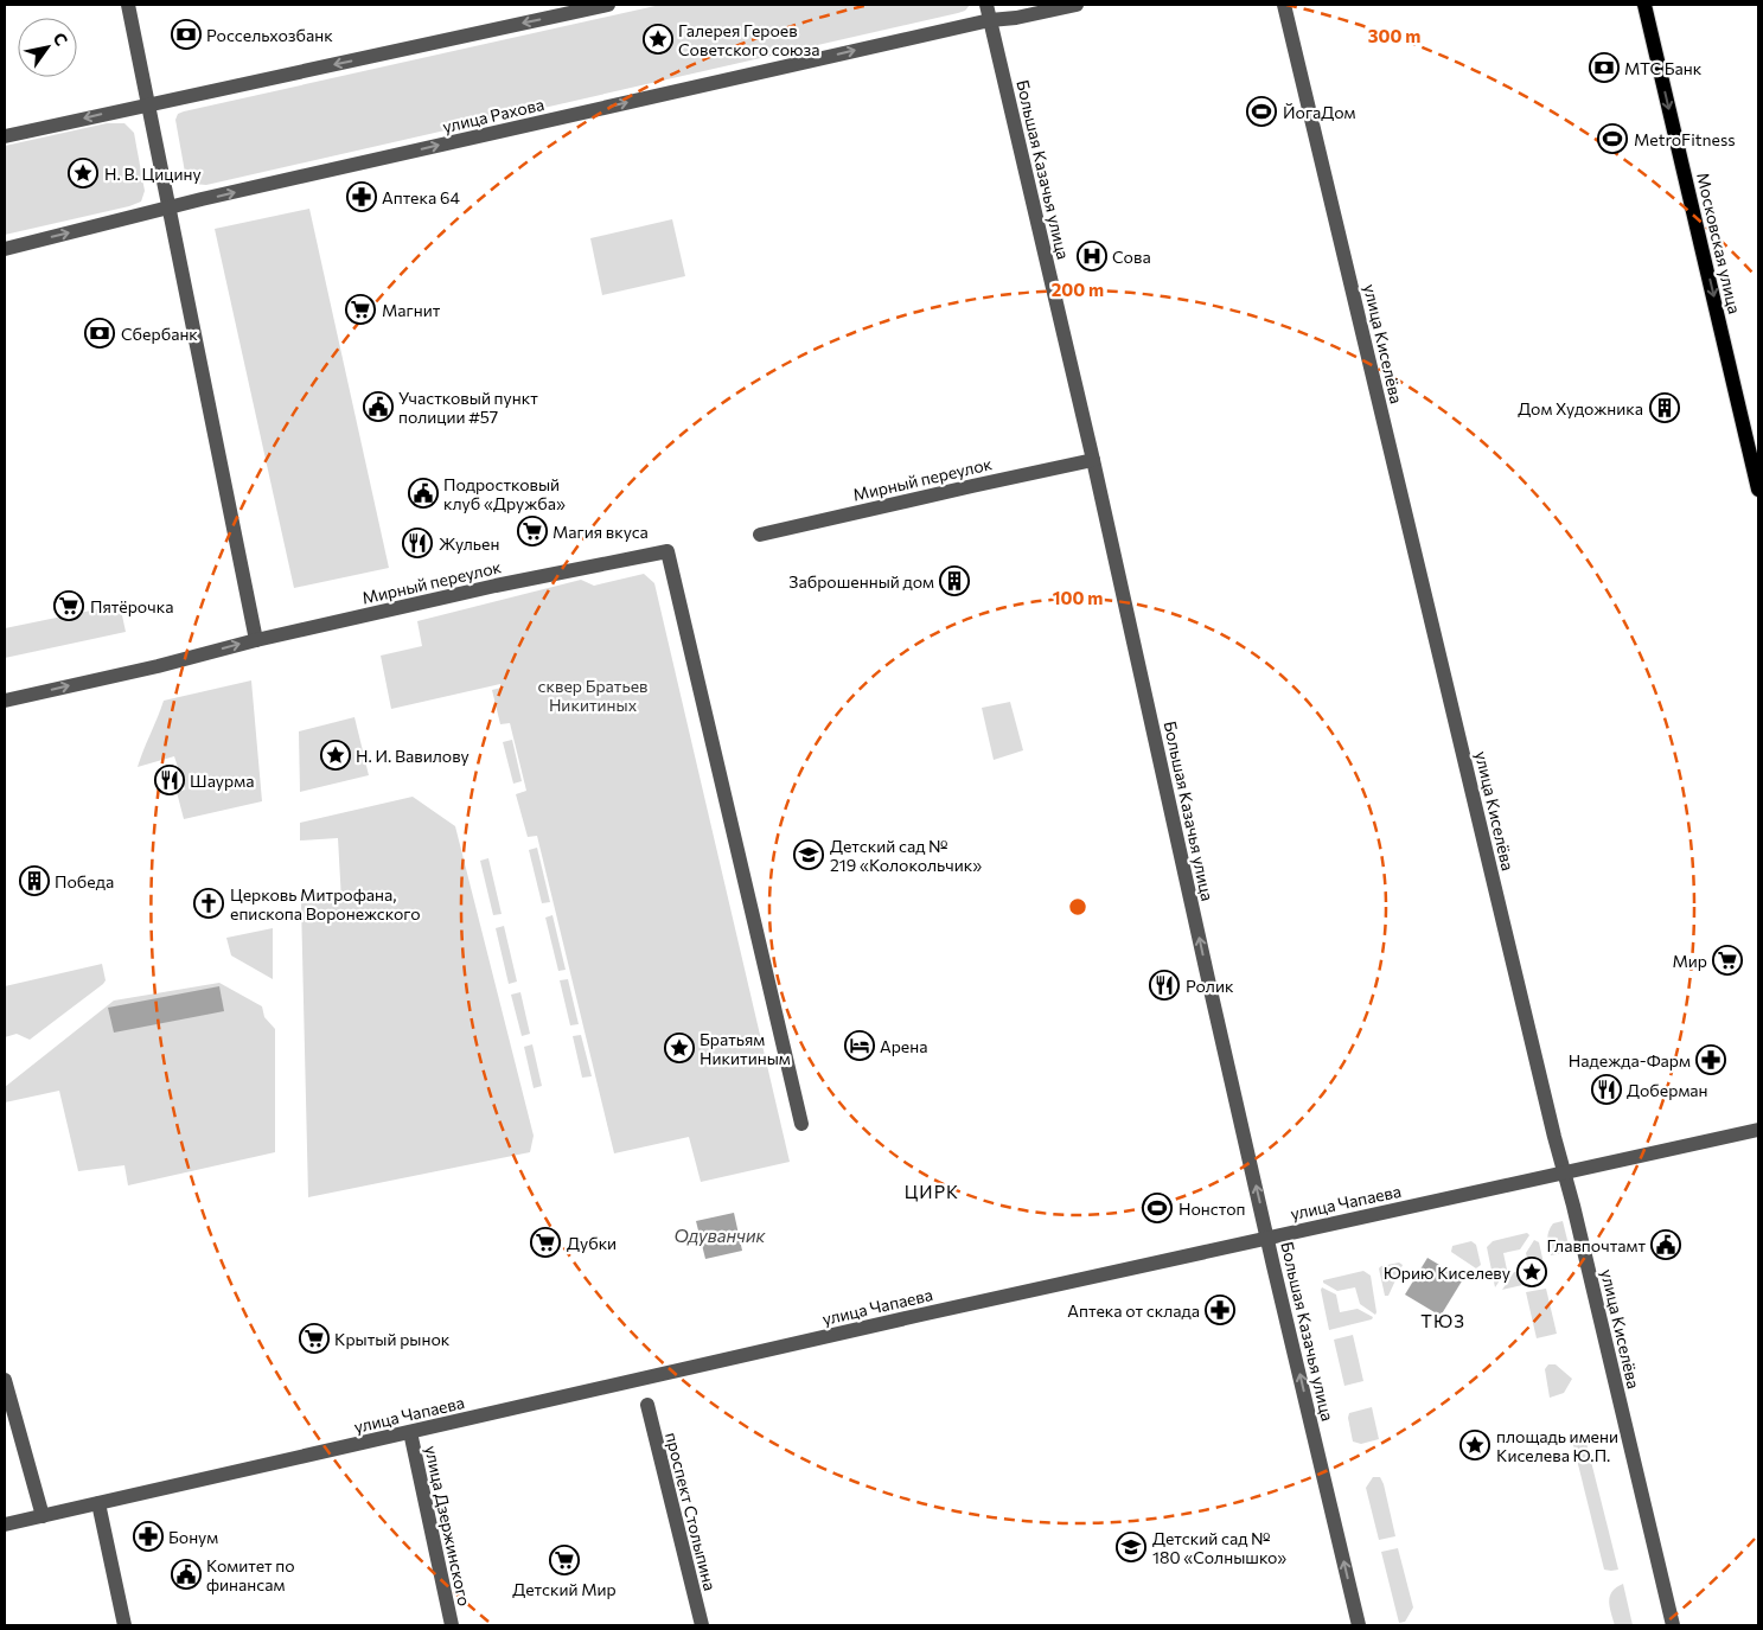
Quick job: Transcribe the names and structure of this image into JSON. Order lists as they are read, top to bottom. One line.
{"streets":{"main road":["Московская улица"],"street":["улица Рахова","Большая Казачья улица","улица Киселёва","Мирный переулок","улица Чапаева","проспект Столыпина","улица Дзержинского"]},"crossings":[["улица Рахова","Большая Казачья улица"],["Большая Казачья улица","Мирный переулок"],["Большая Казачья улица","улица Чапаева"],["улица Киселёва","улица Чапаева"],["улица Чапаева","улица Дзержинского"]],"one_way":["Большая Казачья улица","Московская улица"],"districts":["ЦИРК","ТЮЗ"],"water":["Одуванчик"],"parks":["сквер Братьев Никитиных"],"places":{"bank":["Россельхозбанк","МТС Банк","Сбербанк"],"place":["Галерея Героев Советского союза","Н. В. Цицину","Н. И. Вавилову","Братьям Никитиным","Юрию Киселеву","площадь имени Киселева Ю.П."],"sports":["ЙогаДом","MetroFitness","Нонстоп"],"pharmacy":["Аптека 64","Надежда-Фарм","Аптека от склада","Бонум"],"hospital":["Сова"],"supermarket":["Магнит","Магия вкуса","Пятёрочка","Мир","Дубки","Крытый рынок","Детский Мир"],"public building":["Участковый пункт полиции #57","Подростковый клуб «Дружба»","Главпочтамт","Комитет по финансам"],"building":["Дом Художника","Заброшенный дом","Победа"],"restaurant":["Жульен","Шаурма","Ролик","Доберман"],"school or university":["Детский сад № 219 «Колокольчик»","Детский сад № 180 «Солнышко»"],"church":["Церковь Митрофана, епископа Воронежского"],"hotel":["Арена"]},"north":"top right","rings":["300 m","200 m","100 m"]}
